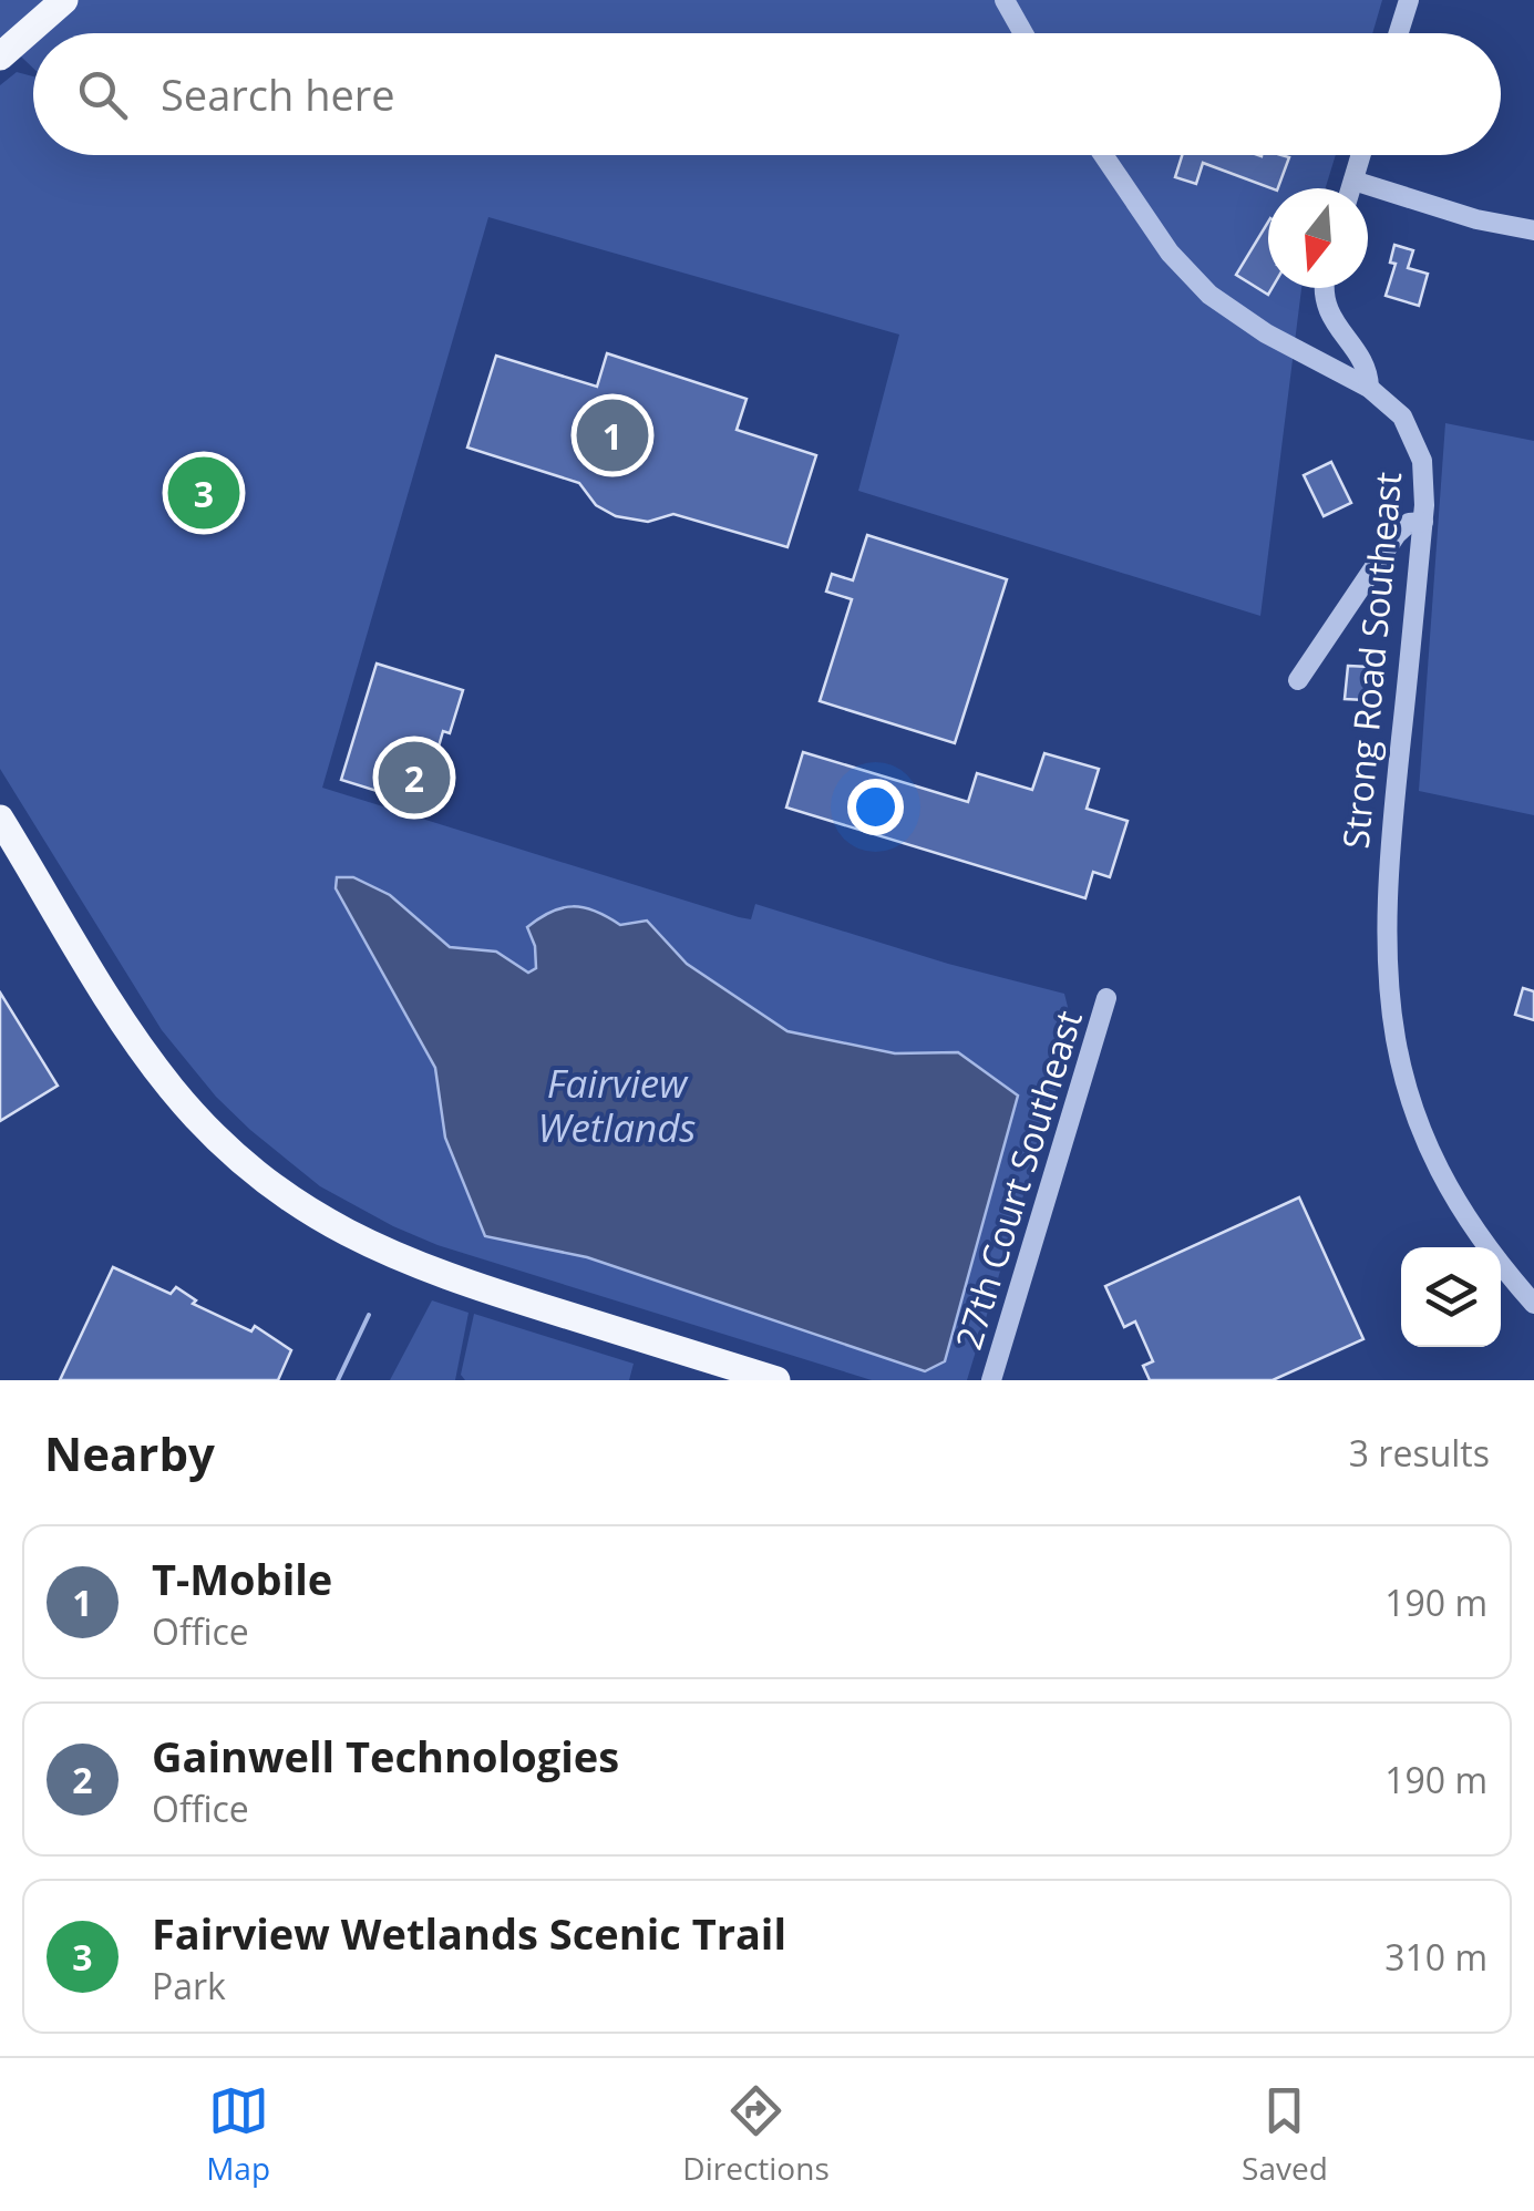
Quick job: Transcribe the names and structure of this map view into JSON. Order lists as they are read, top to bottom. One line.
{"streets":{"street":["Strong Road Southeast","27th Court Southeast"]},"water":["Fairview Wetlands"],"north":"bottom","page":{"search":"Search here","pins":["1","3","2"],"heading":["Nearby","3 results"],"list":[{"mark":"1","name":"T-Mobile","note":"Office","value":"190 m"},{"mark":"2","name":"Gainwell Technologies","note":"Office","value":"190 m"},{"mark":"3","name":"Fairview Wetlands Scenic Trail","note":"Park","value":"310 m"}],"nav":["Map","Directions","Saved"]}}
